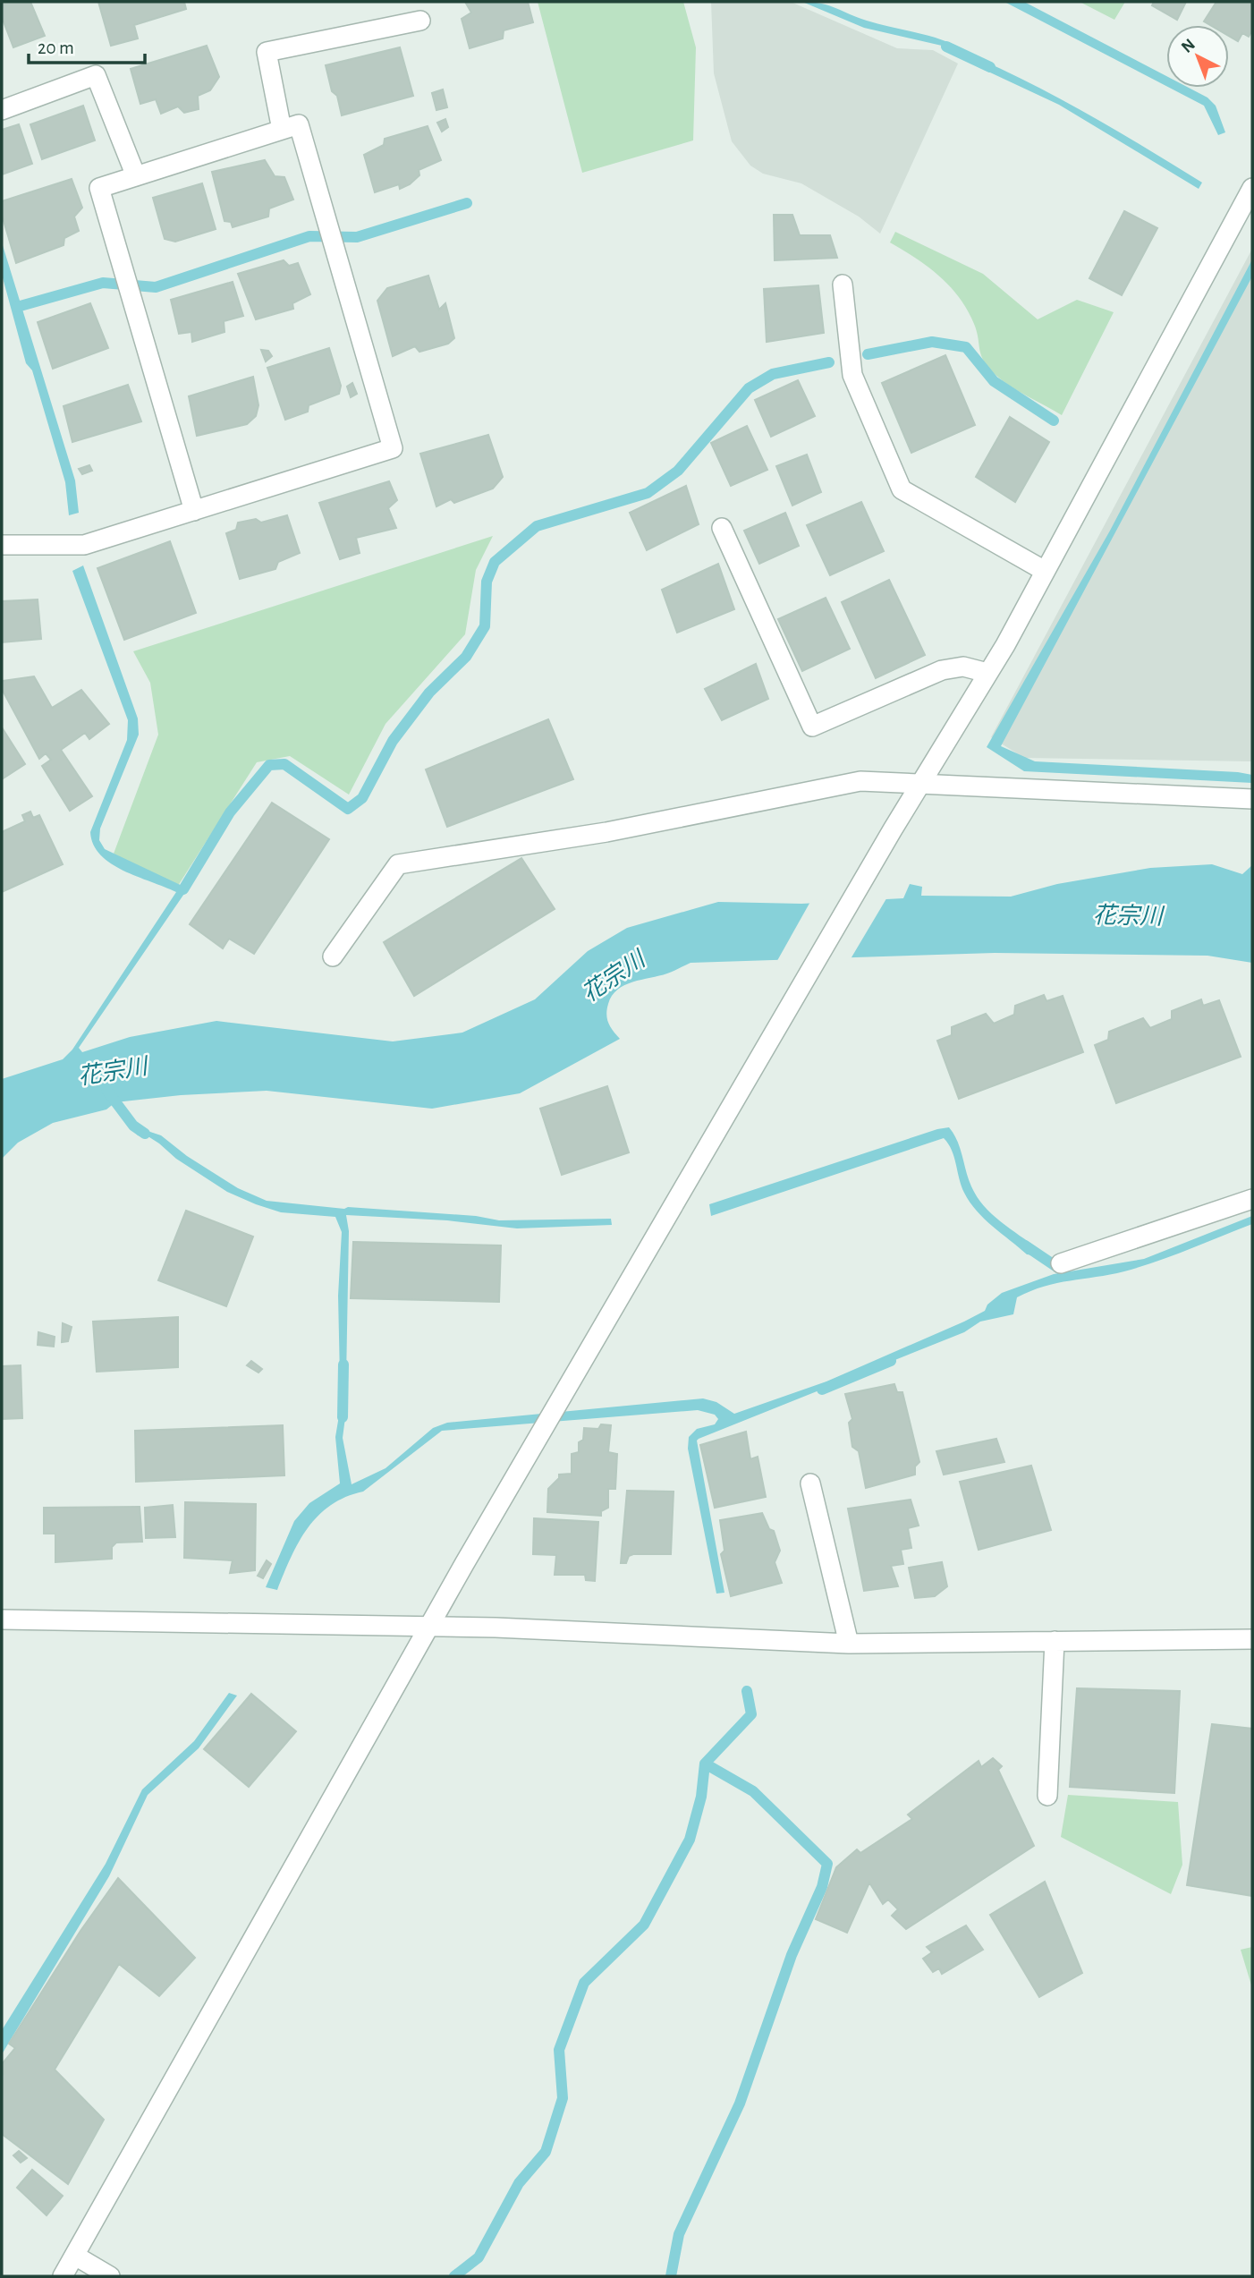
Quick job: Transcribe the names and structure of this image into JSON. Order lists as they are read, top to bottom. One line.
{"water":["花宗川"],"scale_bar":"20 m","north":"top left"}
